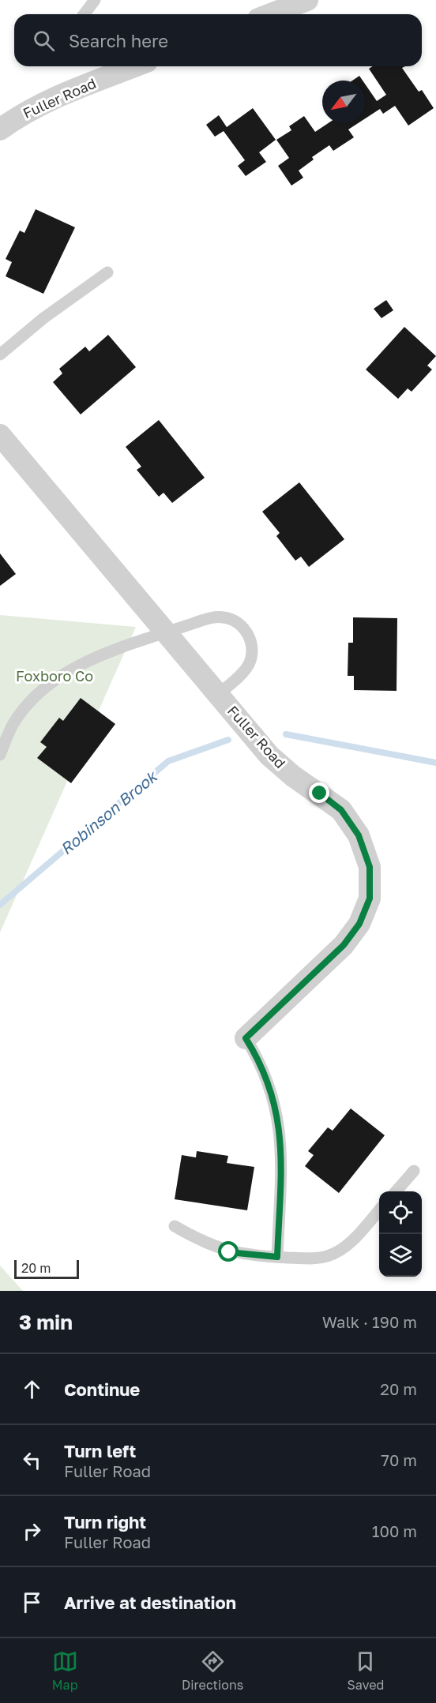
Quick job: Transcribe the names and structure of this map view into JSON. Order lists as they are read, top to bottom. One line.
{"streets":{"street":["Fuller Road"]},"water":["Robinson Brook"],"parks":["Foxboro Co"],"scale_bar":"20 m","north":"bottom left","page":{"search":"Search here","scale":"20 m","heading":["3 min","Walk · 190 m"],"list":[["Continue","20 m"],["Turn left","Fuller Road","70 m"],["Turn right","Fuller Road","100 m"],"Arrive at destination"],"nav":["Map","Directions","Saved"]}}
